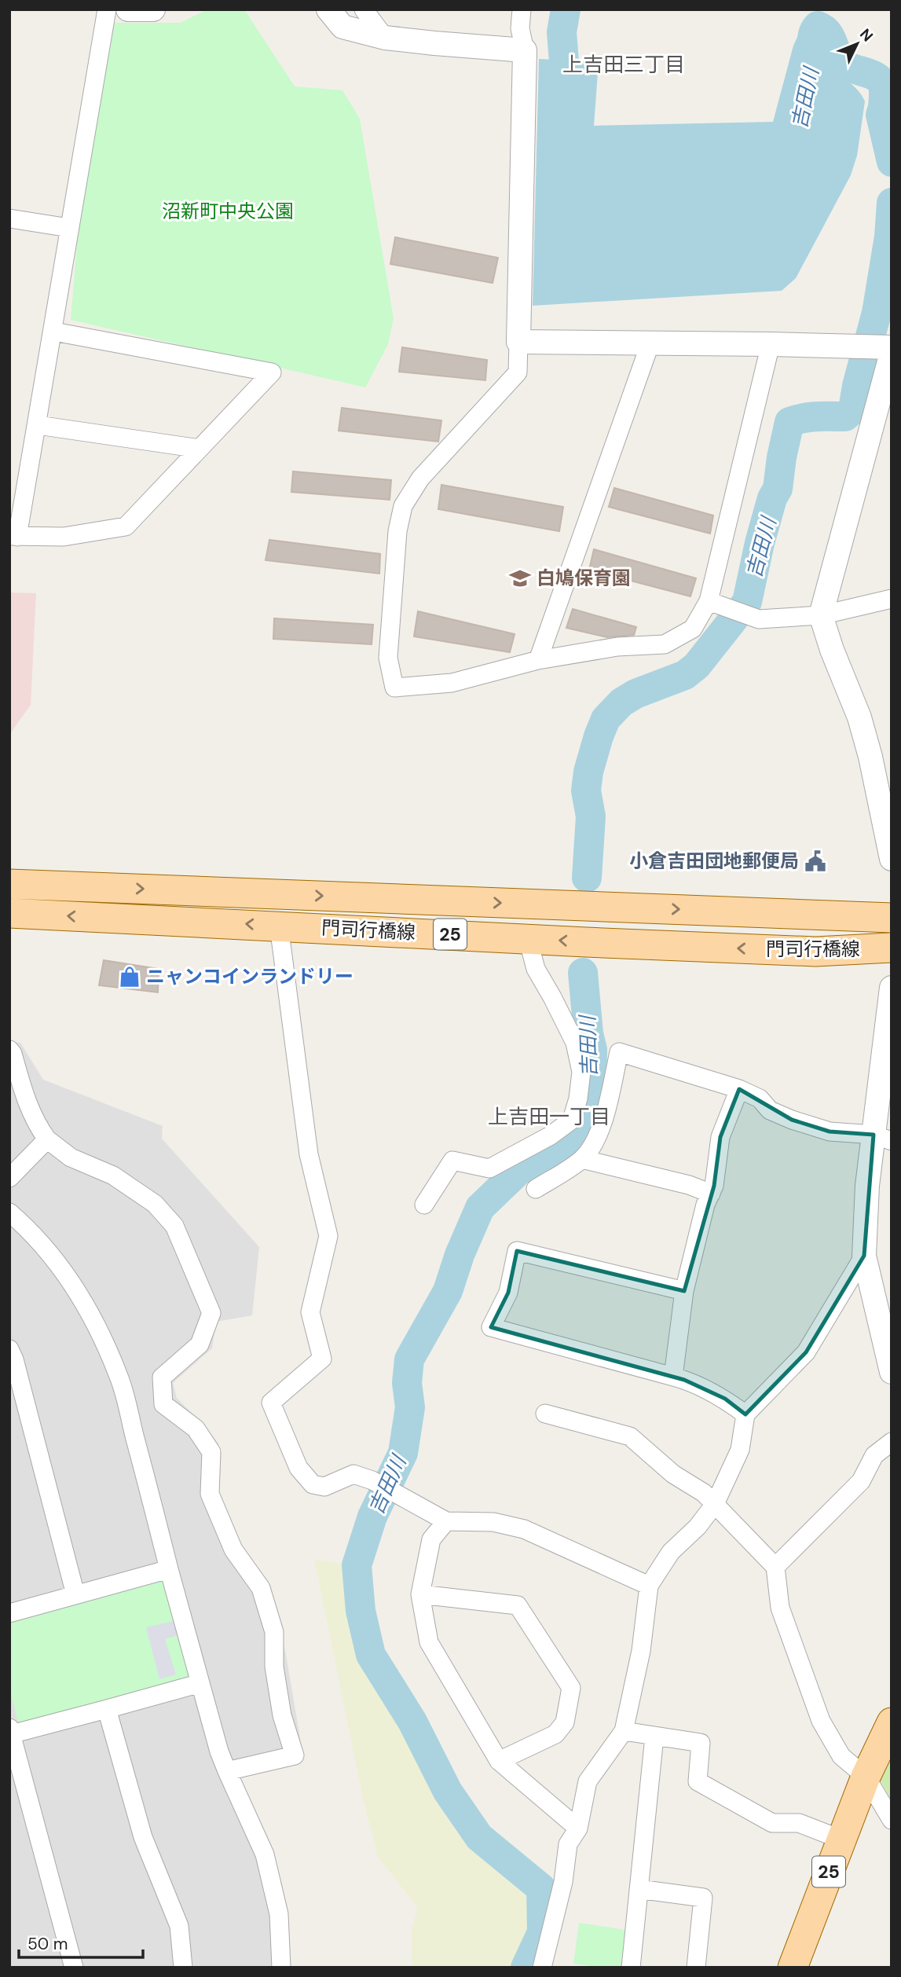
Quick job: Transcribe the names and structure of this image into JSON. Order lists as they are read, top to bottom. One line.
{"streets":{"main road":["門司行橋線","25"]},"districts":["上吉田三丁目","上吉田一丁目"],"water":["吉田川"],"parks":["沼新町中央公園"],"places":{"school or university":["白鳩保育園"],"public building":["小倉吉田団地郵便局"],"shop":["ニャンコインランドリー"]},"scale_bar":"50 m","north":"top right"}
